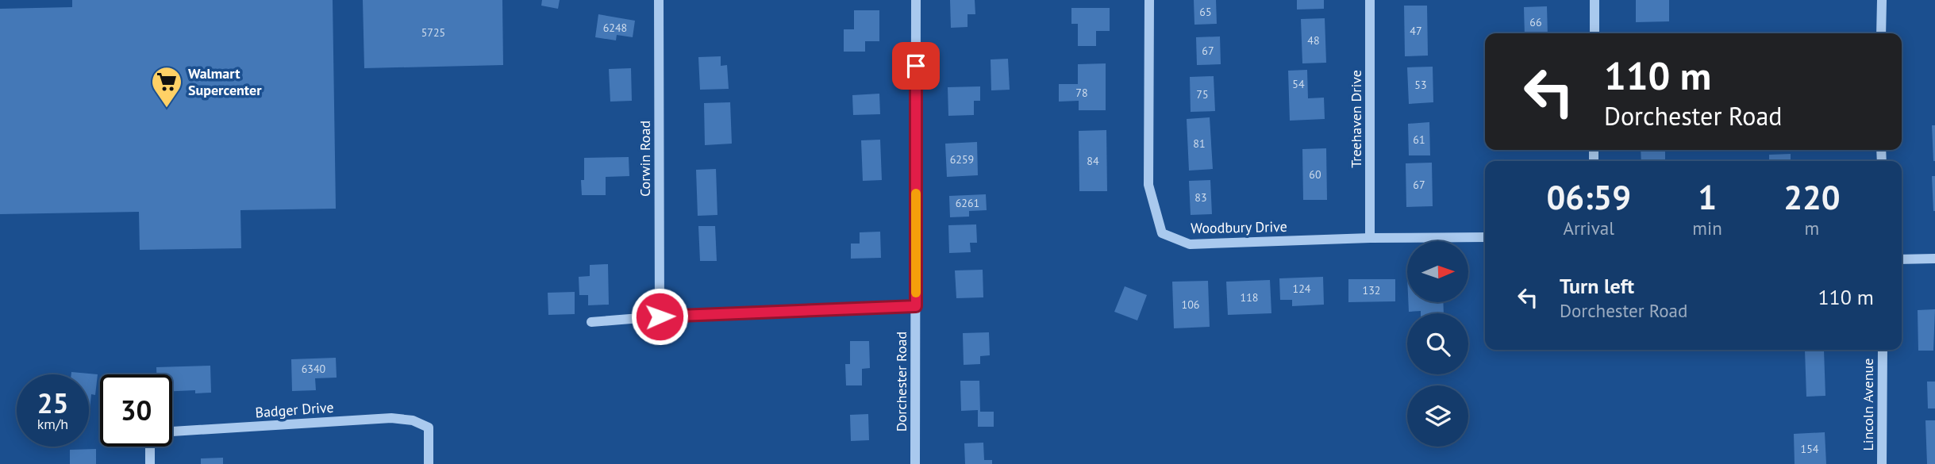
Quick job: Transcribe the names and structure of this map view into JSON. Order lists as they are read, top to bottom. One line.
{"streets":{"street":["Treehaven Drive","Corwin Road","Woodbury Drive","Dorchester Road","Lincoln Avenue","Badger Drive"]},"crossings":[["Treehaven Drive","Woodbury Drive"]],"places":{"supermarket":["Walmart Supercenter"]},"house_numbers":["65","66","6248","47","5725","48","67","54","53","78","75","61","81","6259","84","60","67","83","6261","124","132","118","106","6340","154"],"north":"right","page":{"turn":["110 m","Dorchester Road"],"eta":["06:59","Arrival","1","min","220","m"],"list":[{"name":"Turn left","note":"Dorchester Road","value":"110 m"}],"speed":"25 km/h","limit":"30"}}
